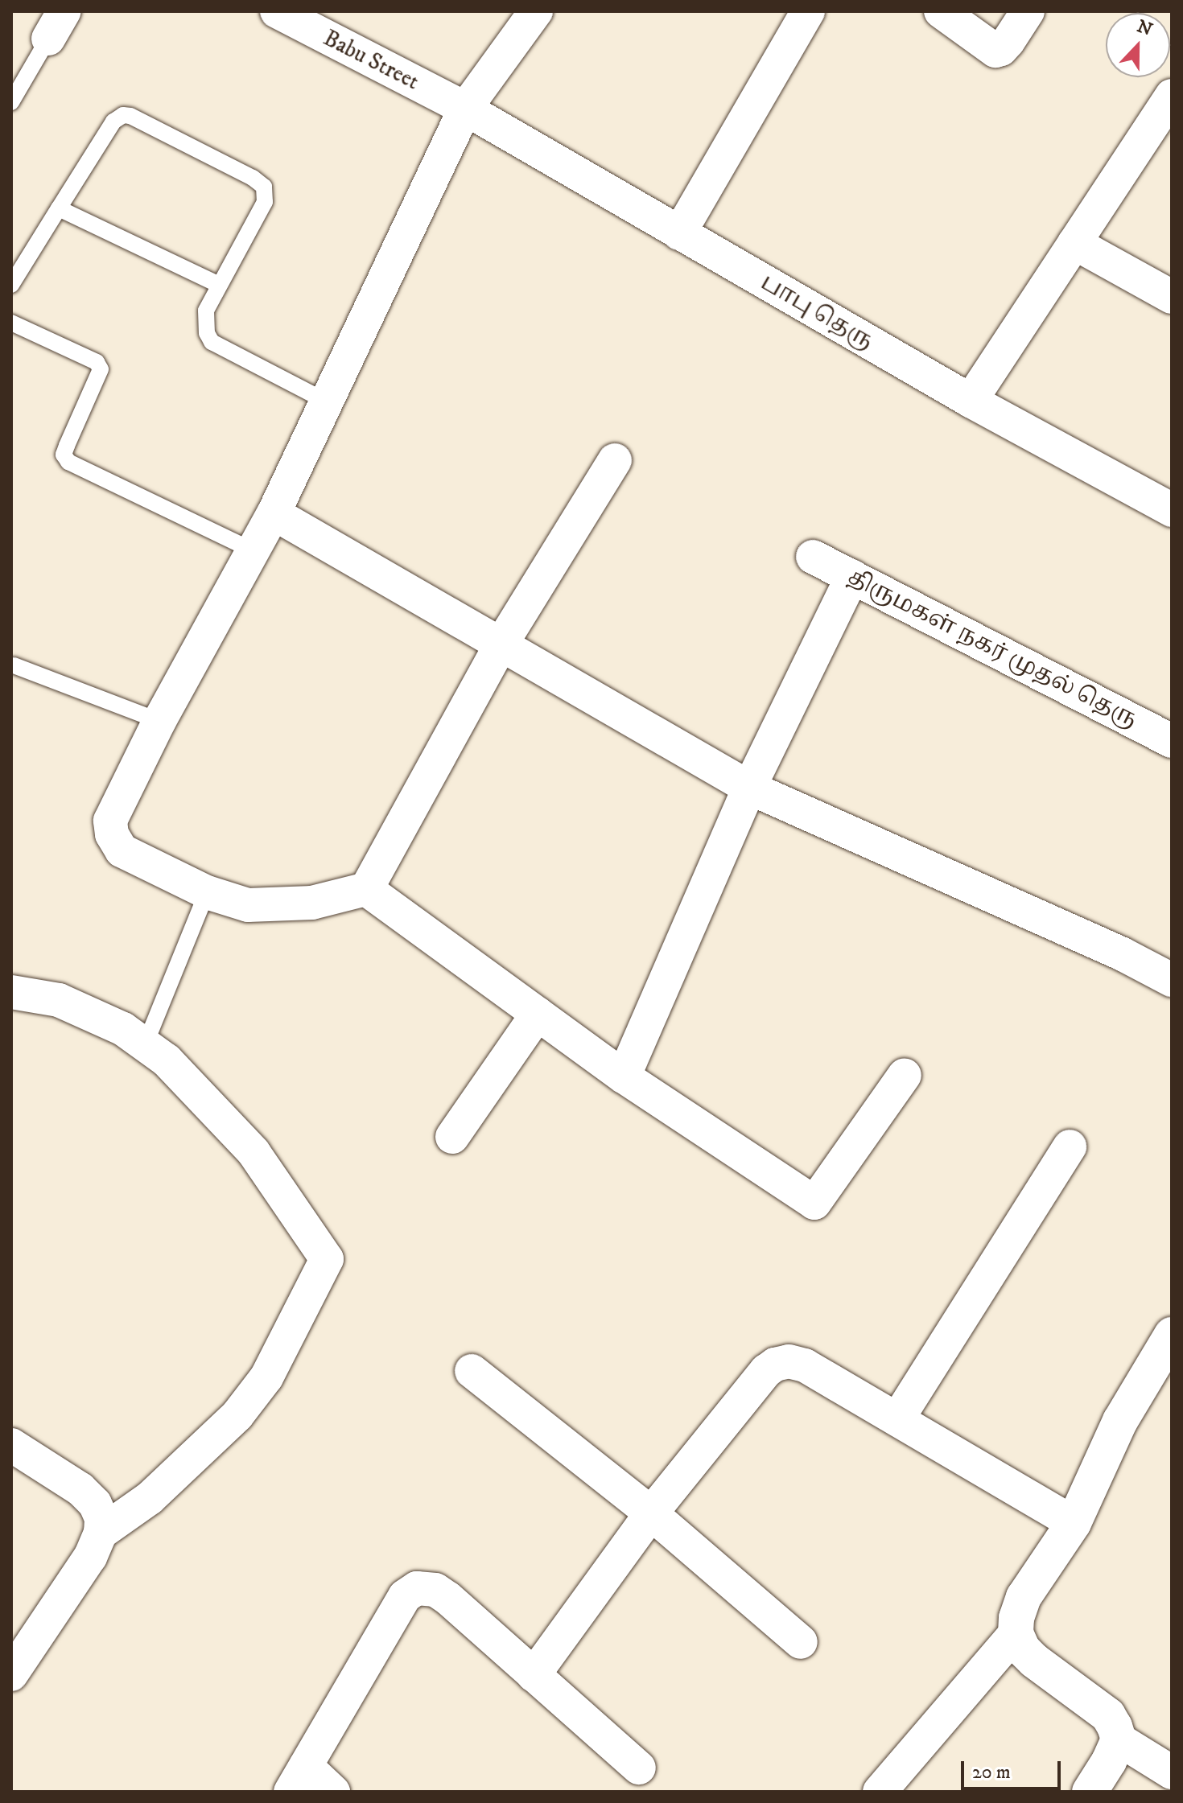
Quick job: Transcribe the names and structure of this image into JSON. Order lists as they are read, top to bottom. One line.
{"streets":{"street":["Babu Street","பாபு தெரு","திருமகள் நகர் முதல் தெரு"]},"crossings":[["Babu Street","பாபு தெரு"]],"scale_bar":"20 m","north":"top"}
